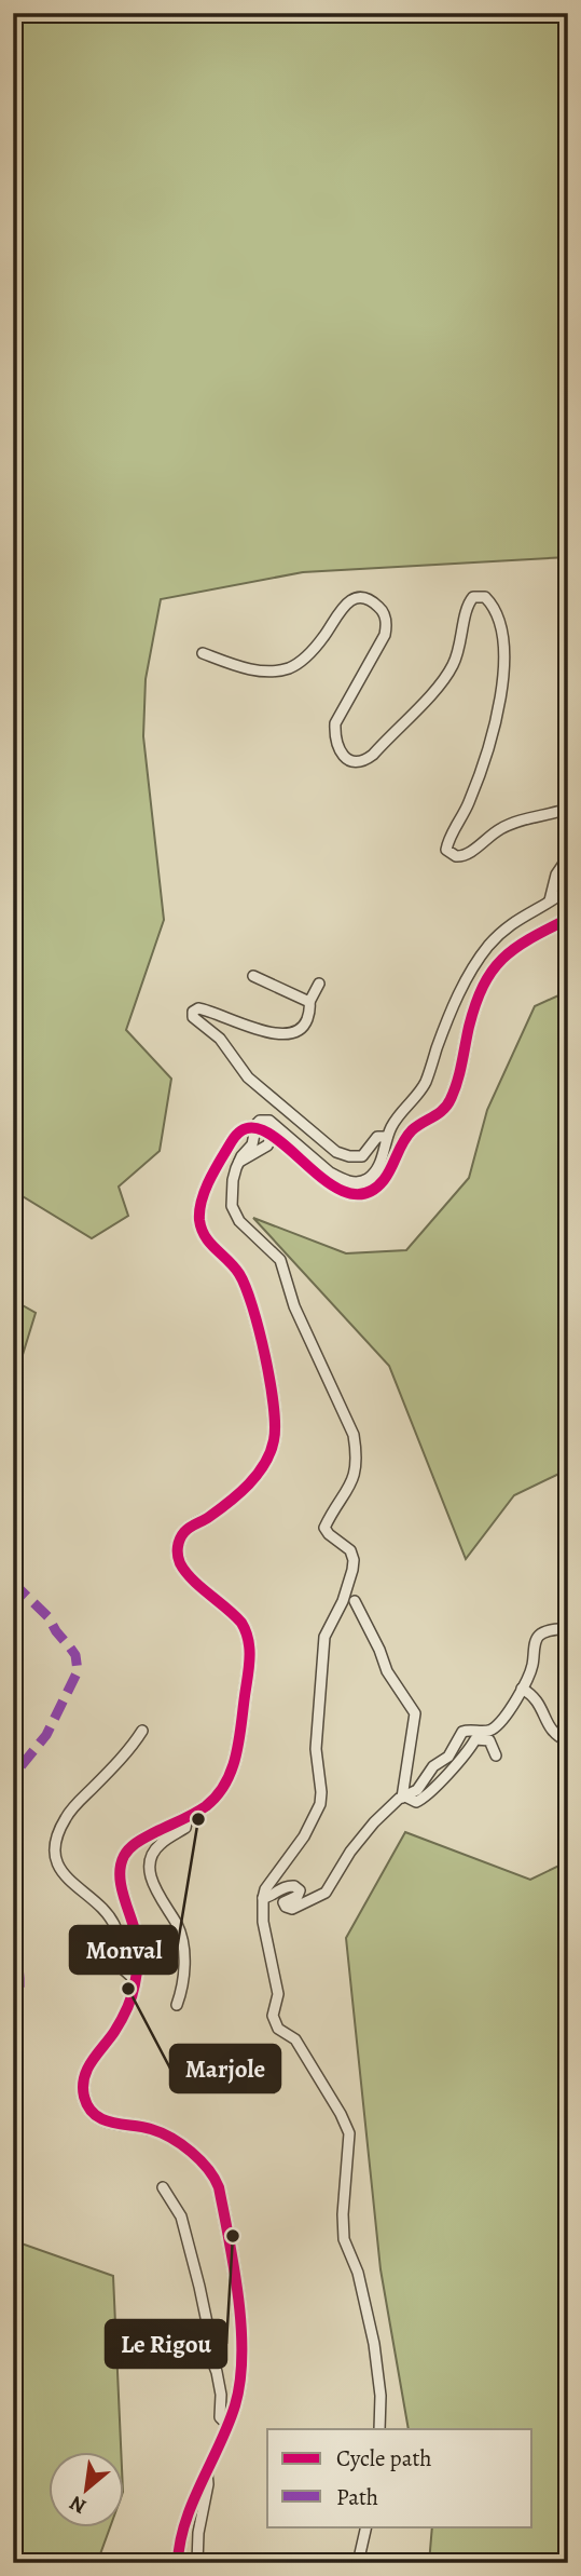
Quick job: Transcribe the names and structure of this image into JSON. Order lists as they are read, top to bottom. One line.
{"places":["Monval","Marjole","Le Rigou"],"legend":["Cycle path","Path"],"north":"bottom left"}
